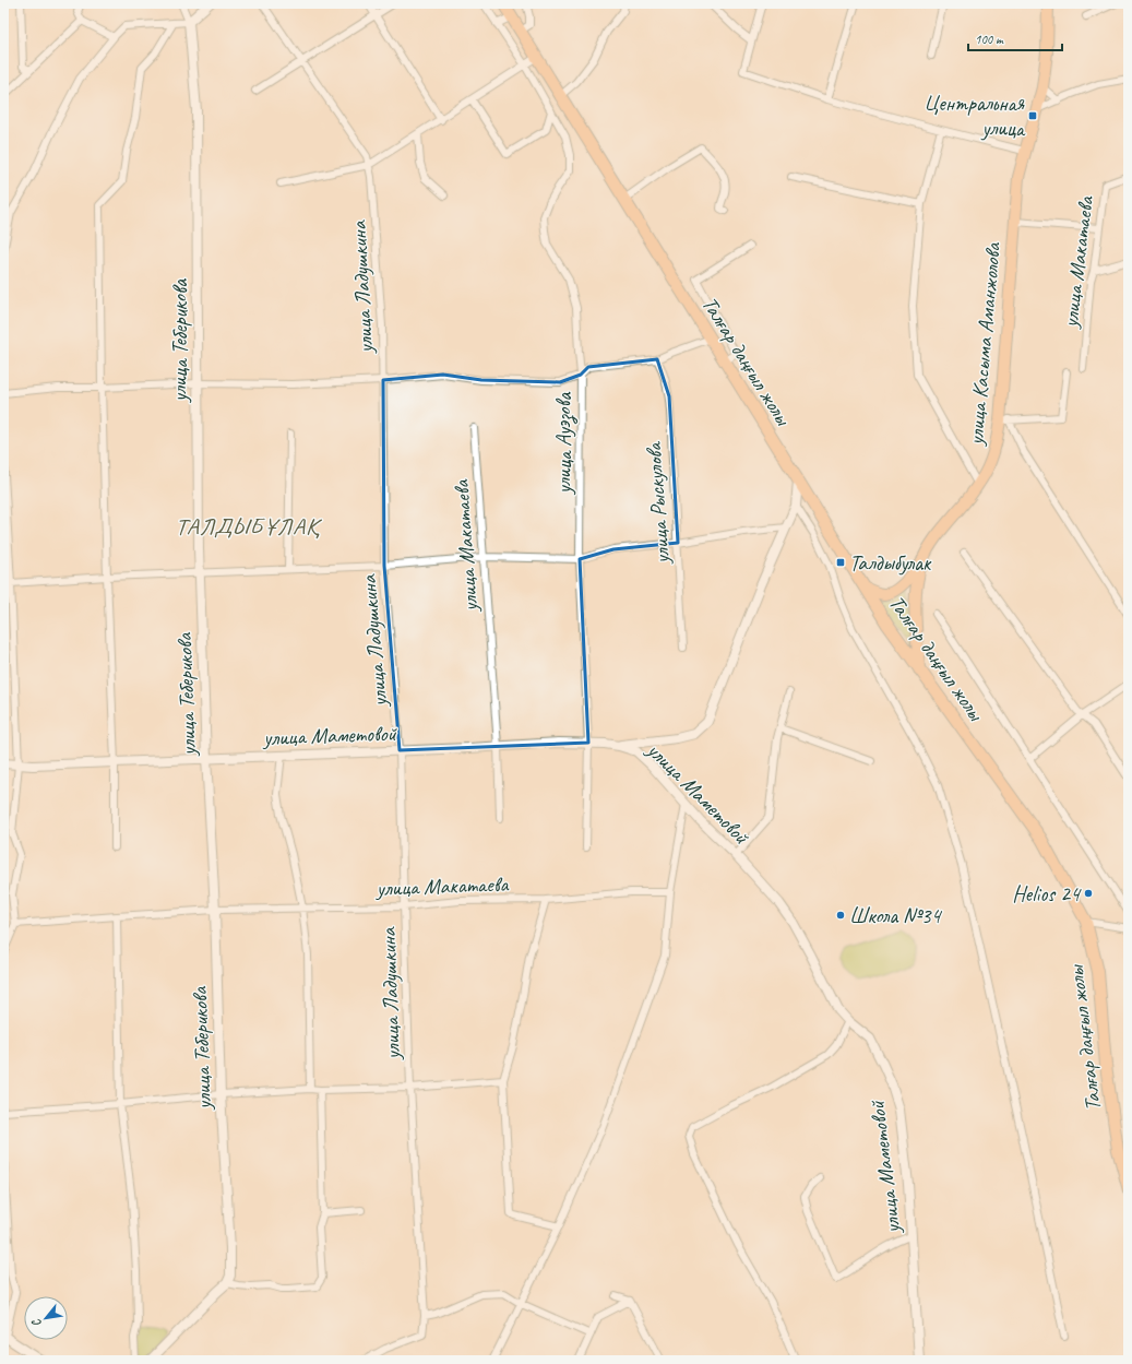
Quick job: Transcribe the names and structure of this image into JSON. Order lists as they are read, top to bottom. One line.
{"streets":{"main road":["улица Касыма Аманжолова","Талғар даңғыл жолы"],"street":["улица Макатаева","улица Ладушкина","улица Теберикова","улица Ауэзова","улица Рыскулова","улица Маметовой"]},"crossings":[["улица Макатаева","улица Ладушкина"],["улица Макатаева","улица Теберикова"],["улица Макатаева","улица Маметовой"],["улица Ладушкина","улица Маметовой"],["улица Теберикова","улица Маметовой"],["улица Касыма Аманжолова","Талғар даңғыл жолы"],["улица Ауэзова","улица Маметовой"]],"districts":["ТАЛДЫБҰЛАҚ"],"places":{"transit":["Центральная улица","Талдыбулак"],"other":["Helios 24","Школа №34"]},"scale_bar":"100 m","north":"bottom left"}
